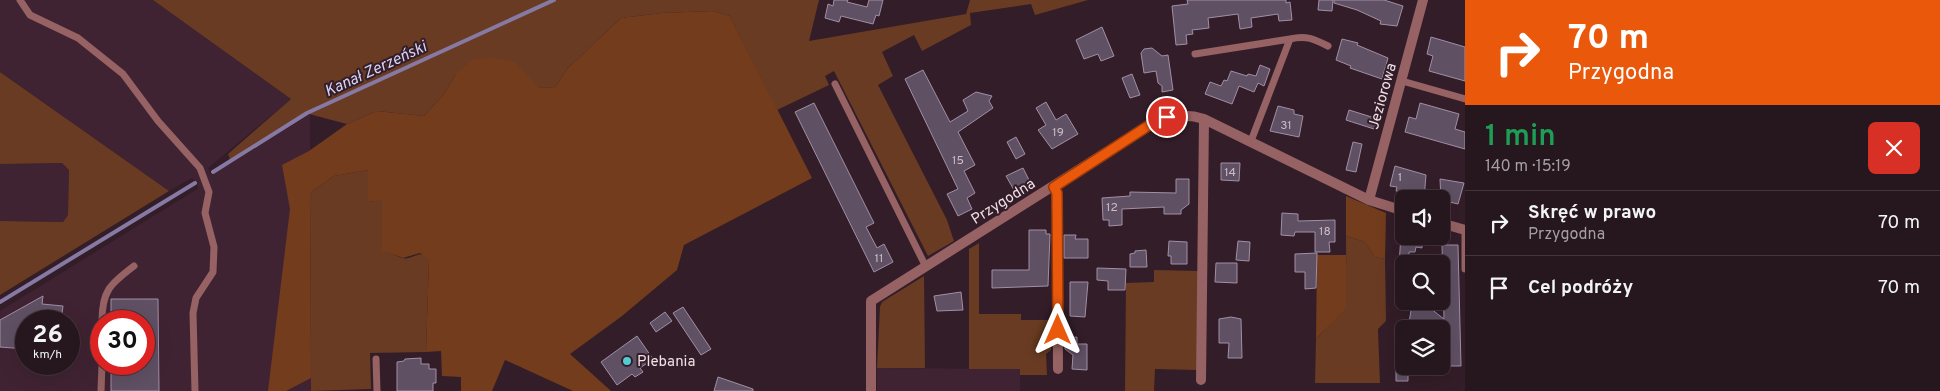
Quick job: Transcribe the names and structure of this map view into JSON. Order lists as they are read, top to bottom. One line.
{"streets":{"street":["Jeziorowa","Przygodna"]},"crossings":[["Jeziorowa","Przygodna"]],"water":["Kanał Zerzeński"],"places":["Plebania"],"house_numbers":["31","19","15","14","1","12","18","11"],"page":{"turn":["70 m","Przygodna"],"heading":["1 min","140 m · 15:19"],"list":[{"name":"Skręć w prawo","note":"Przygodna","value":"70 m"},{"name":"Cel podróży","value":"70 m"}],"speed":"26 km/h","limit":"30"}}
